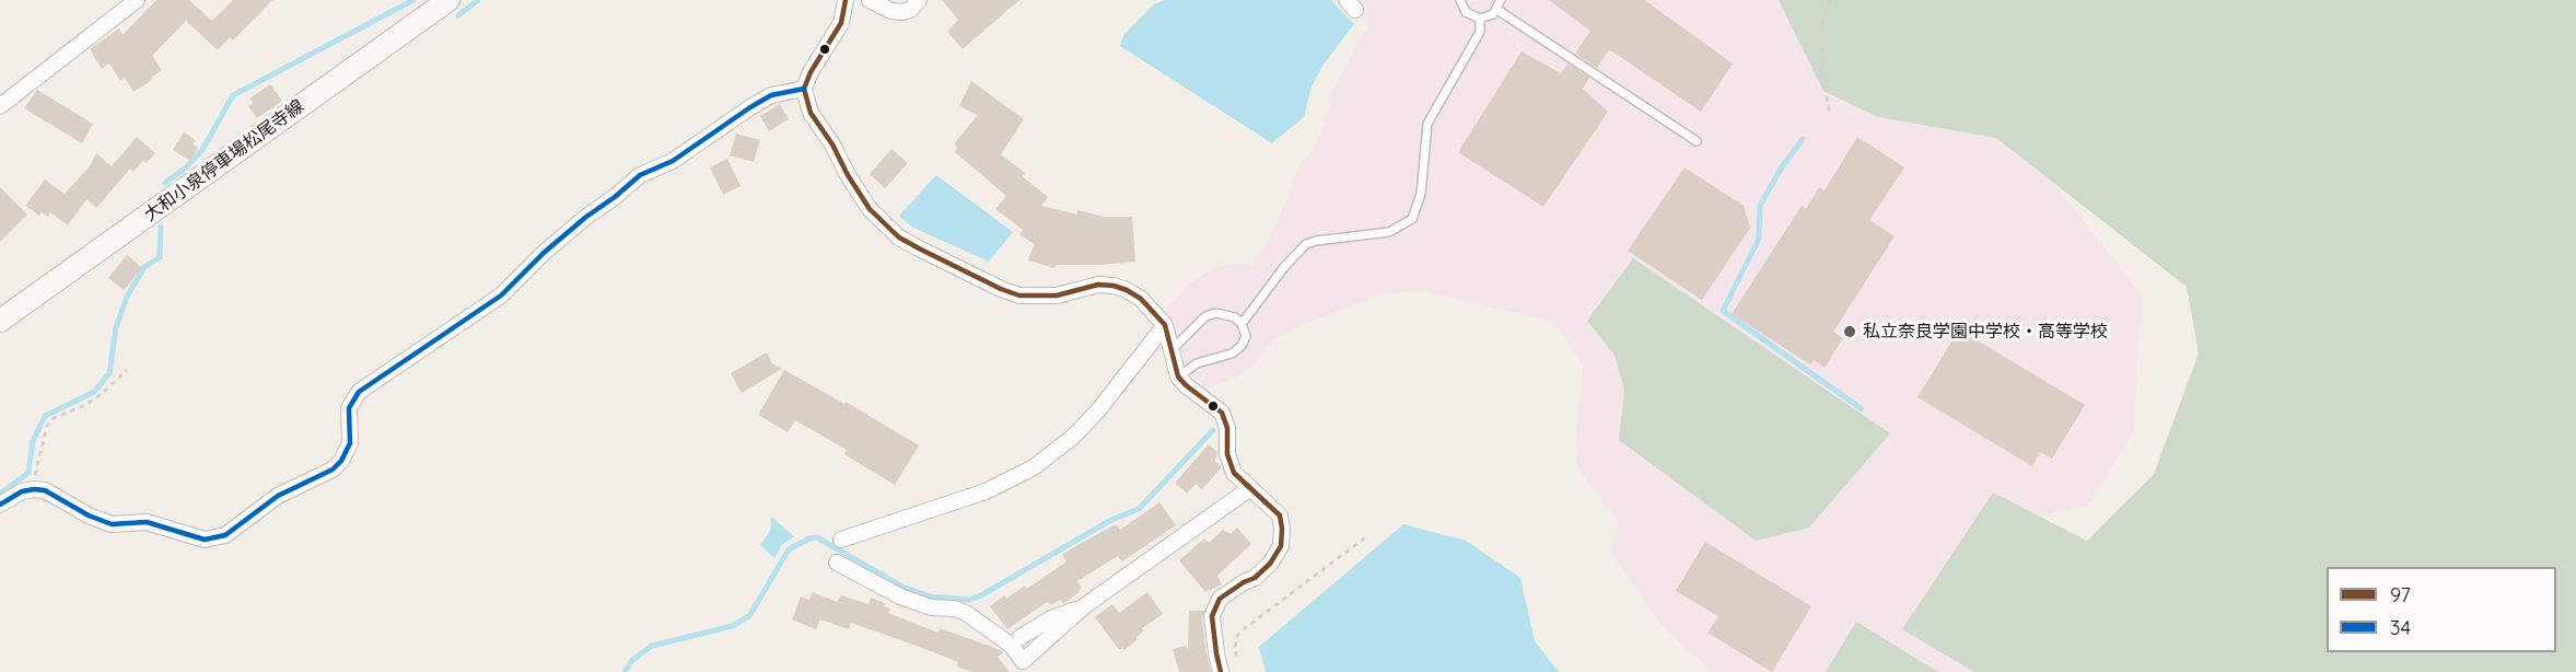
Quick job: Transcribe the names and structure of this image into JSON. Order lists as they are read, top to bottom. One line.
{"streets":{"main road":["大和小泉停車場松尾寺線"]},"places":["私立奈良学園中学校・高等学校"],"lines":["transit line 97","transit line 34"],"legend":["97","34"]}
